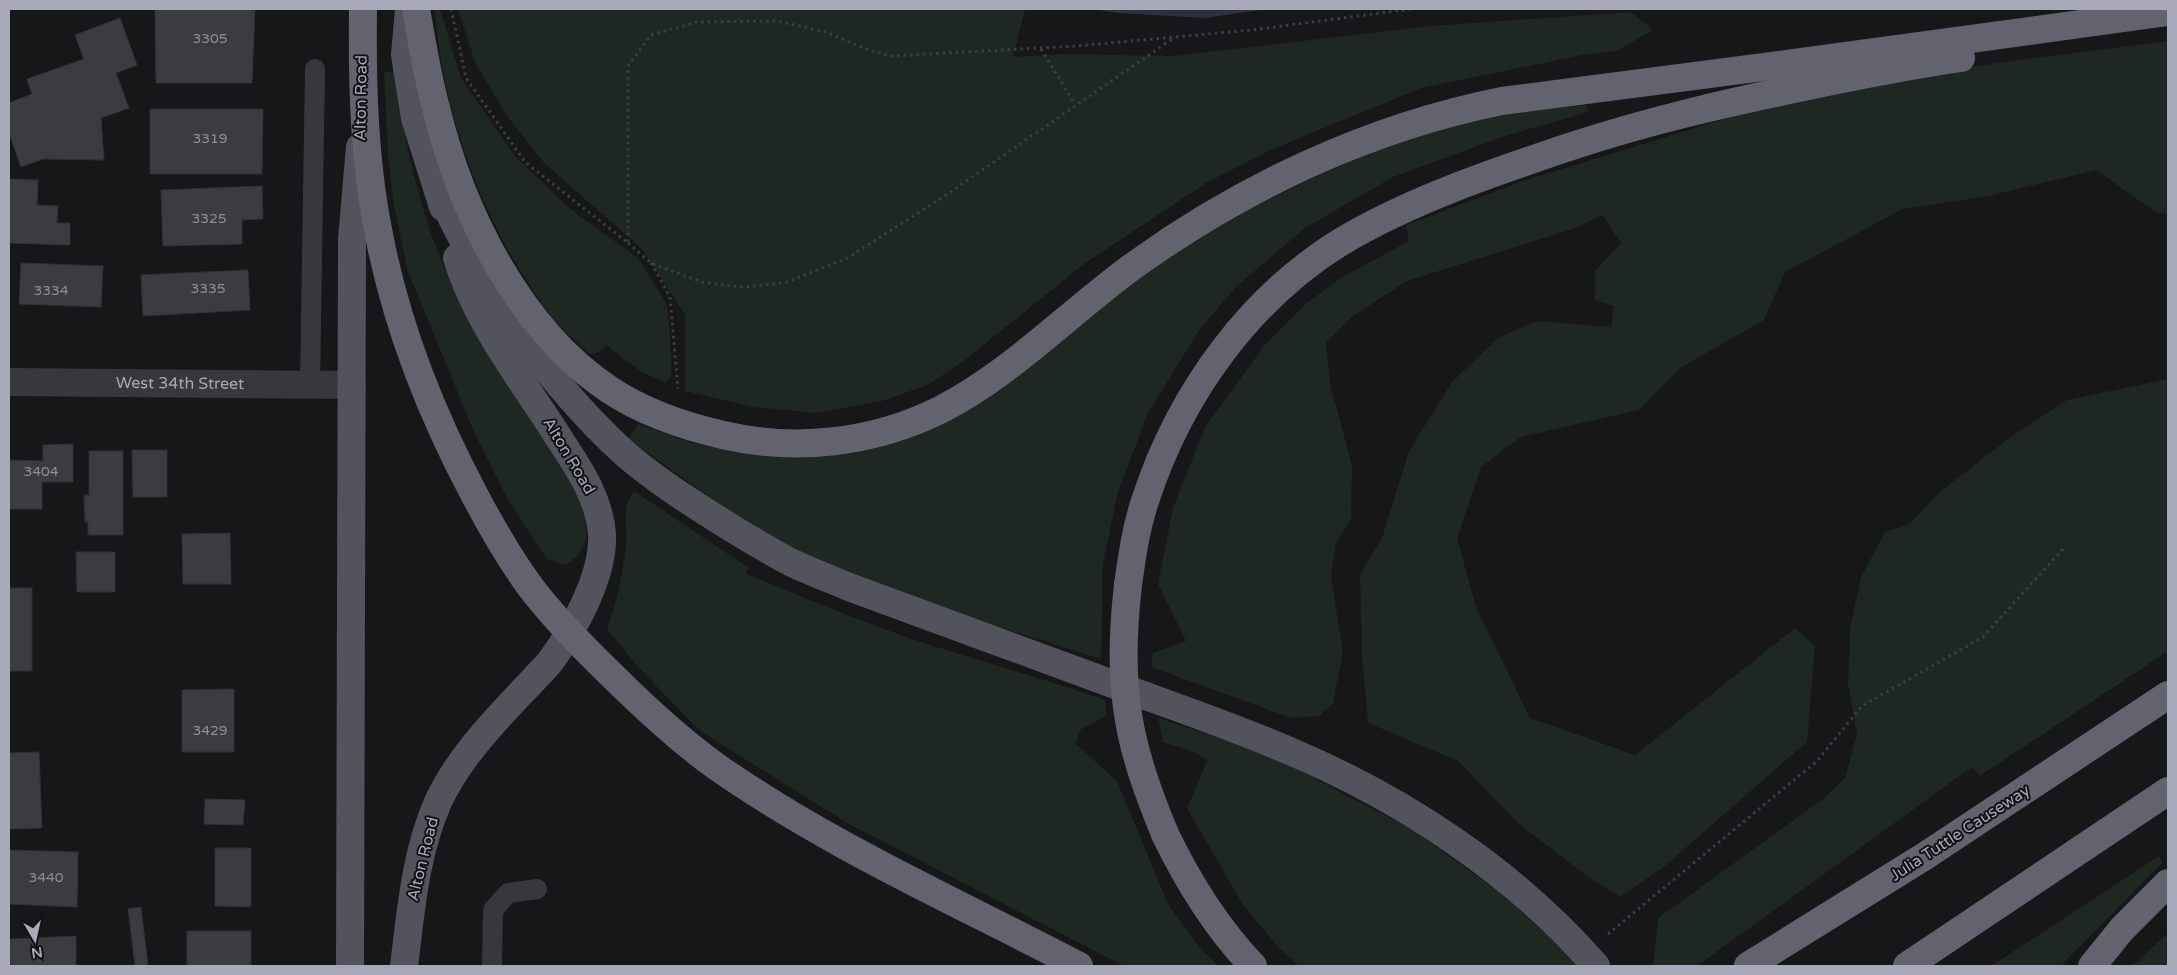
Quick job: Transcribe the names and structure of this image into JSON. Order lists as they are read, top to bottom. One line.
{"streets":{"highway":["Alton Road","Julia Tuttle Causeway"],"street":["West 34th Street"]},"crossings":[["Alton Road","West 34th Street"]],"house_numbers":["3305","3319","3325","3335","3334","3404","3429","3440"],"north":"bottom"}
